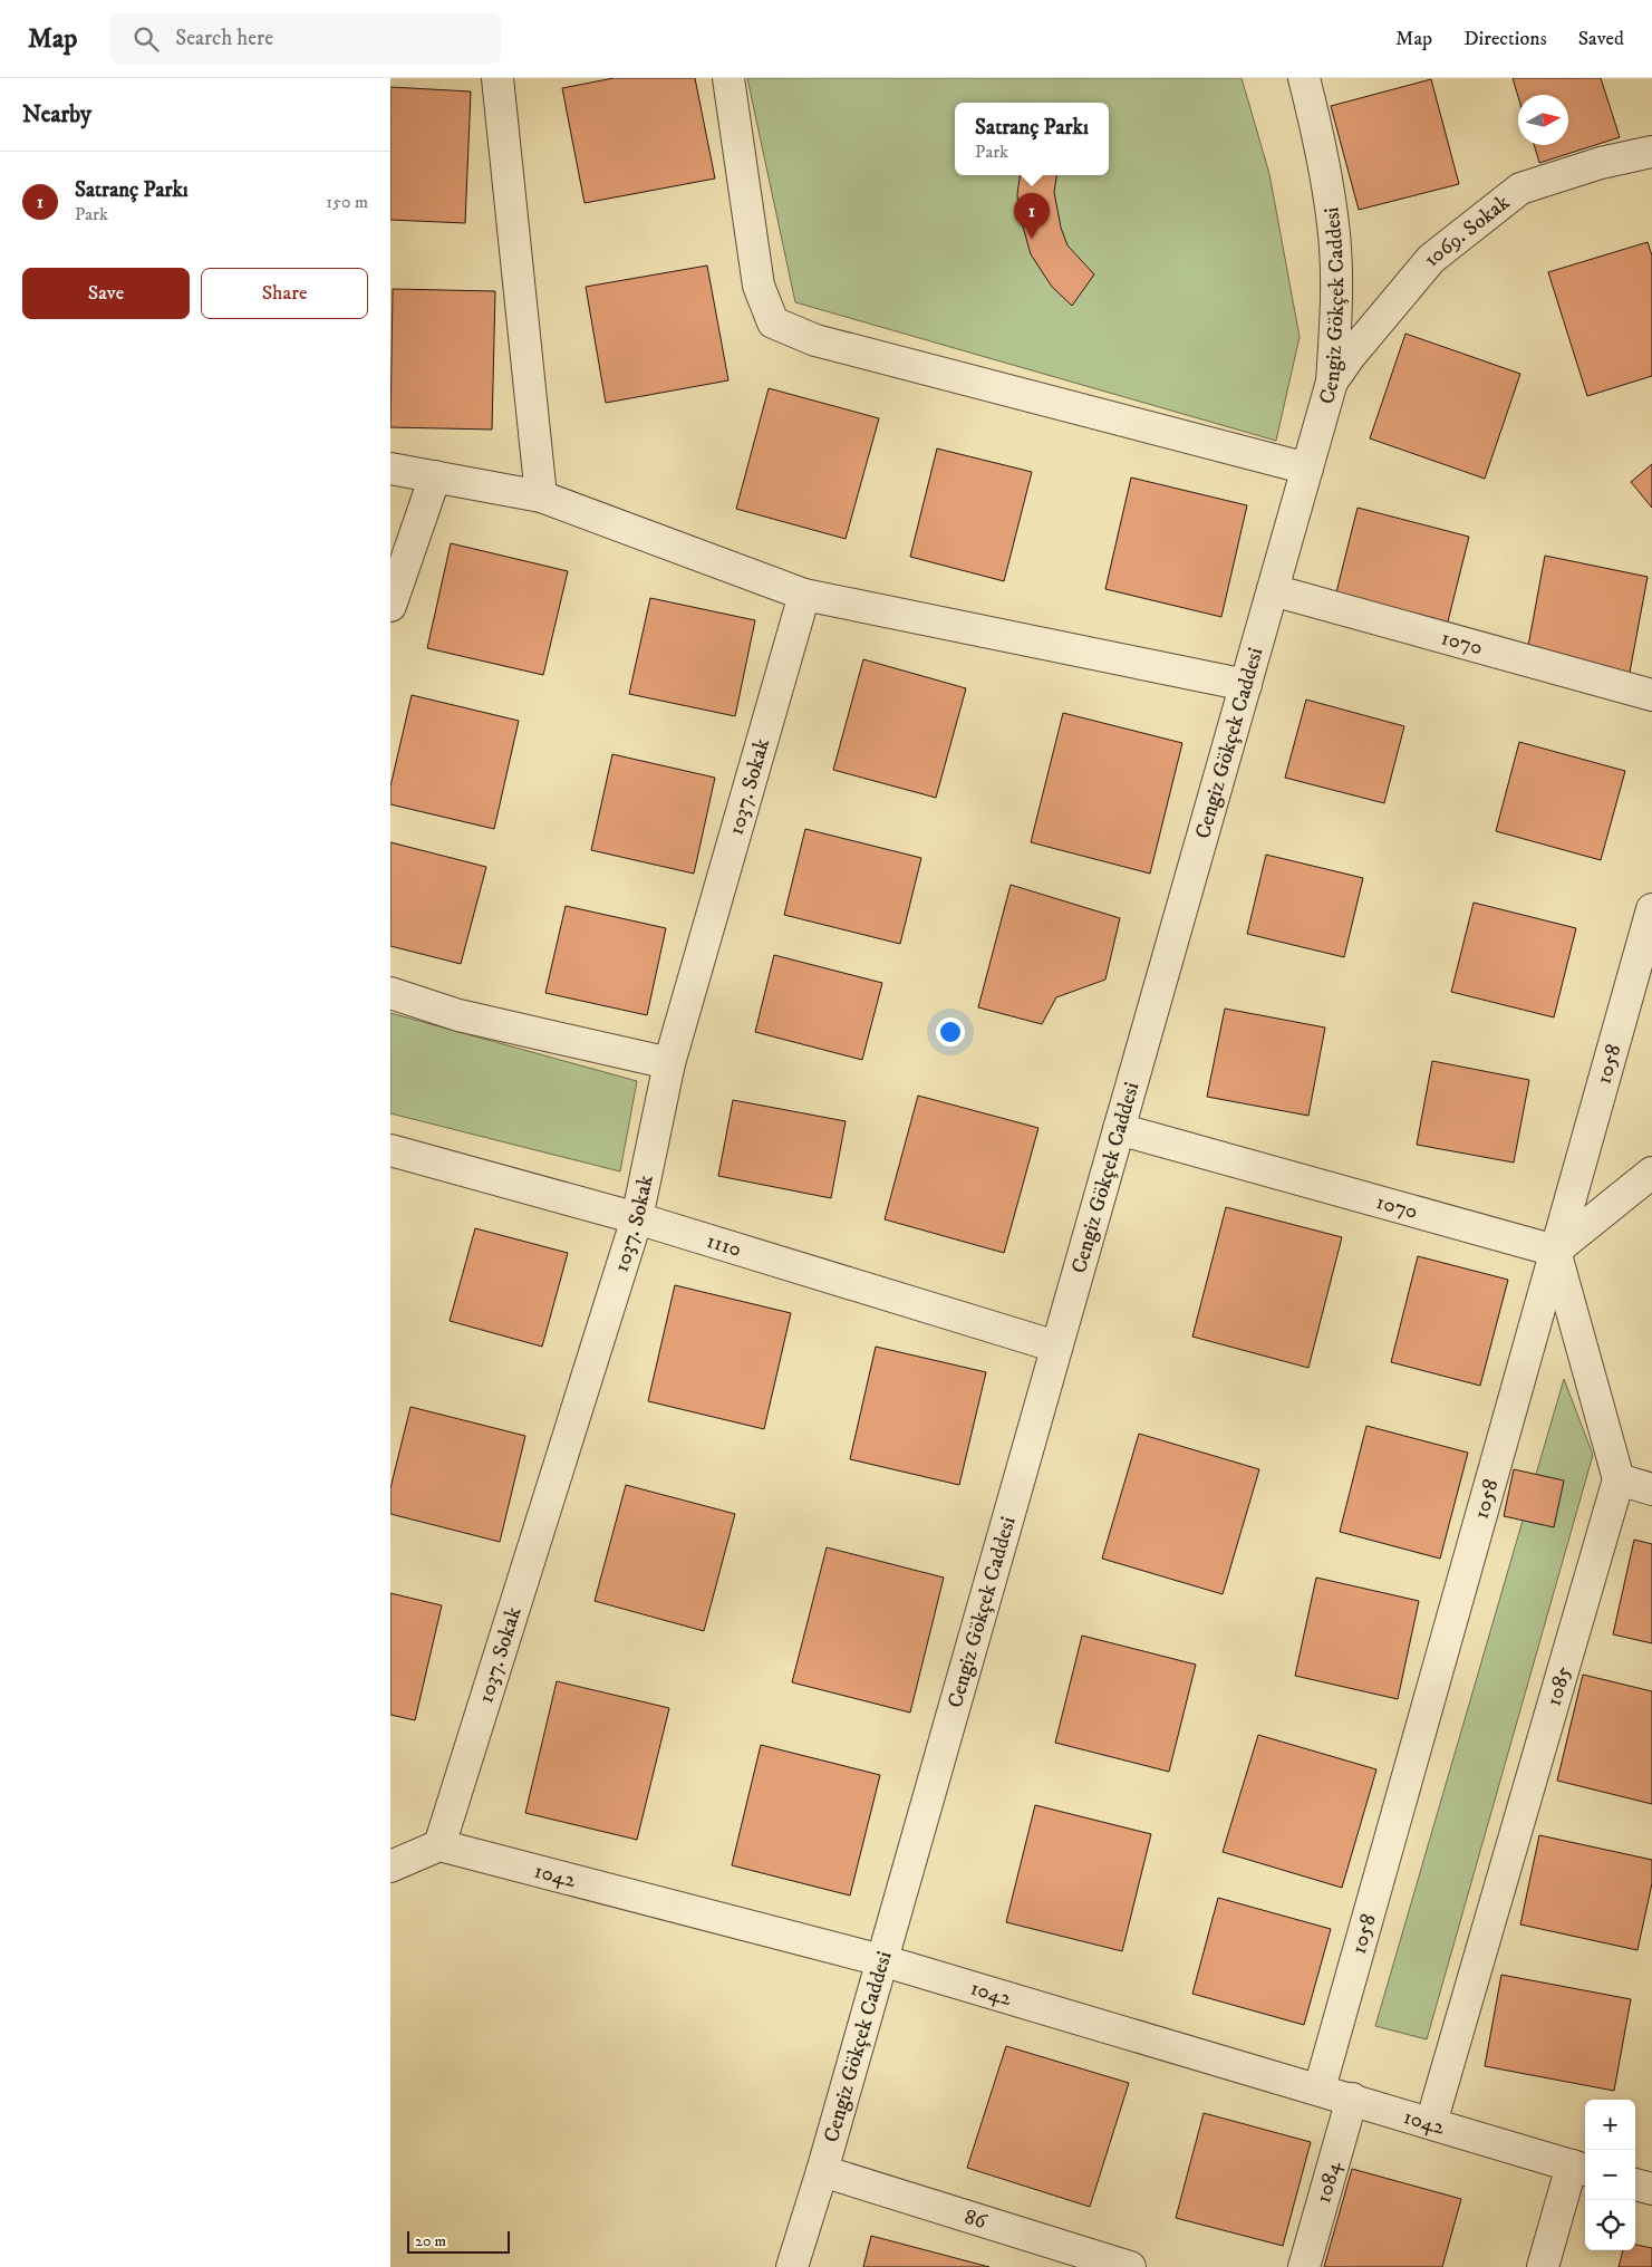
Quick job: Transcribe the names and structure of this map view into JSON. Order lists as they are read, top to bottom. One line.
{"streets":{"street":["1069. Sokak","Cengiz Gökçek Caddesi","1070","1037. Sokak","1058","1110","1085","1042","1084","86"]},"crossings":[["1069. Sokak","Cengiz Gökçek Caddesi"],["Cengiz Gökçek Caddesi","1070"],["Cengiz Gökçek Caddesi","1110"],["Cengiz Gökçek Caddesi","1042"],["Cengiz Gökçek Caddesi","86"],["1070","1058"],["1037. Sokak","1110"],["1037. Sokak","1042"],["1058","1042"],["1085","1042"],["1042","1084"]],"scale_bar":"20 m","north":"right","page":{"header":"Map","search":"Search here","nav":["Map","Directions","Saved"],"heading":"Nearby","popup":["Satranç Parkı","Park"],"list":[{"mark":"1","name":"Satranç Parkı","note":"Park","value":"150 m"}],"pins":"1","buttons":["Save","Share"],"map_buttons":["+","−"],"scale":"20 m"}}
